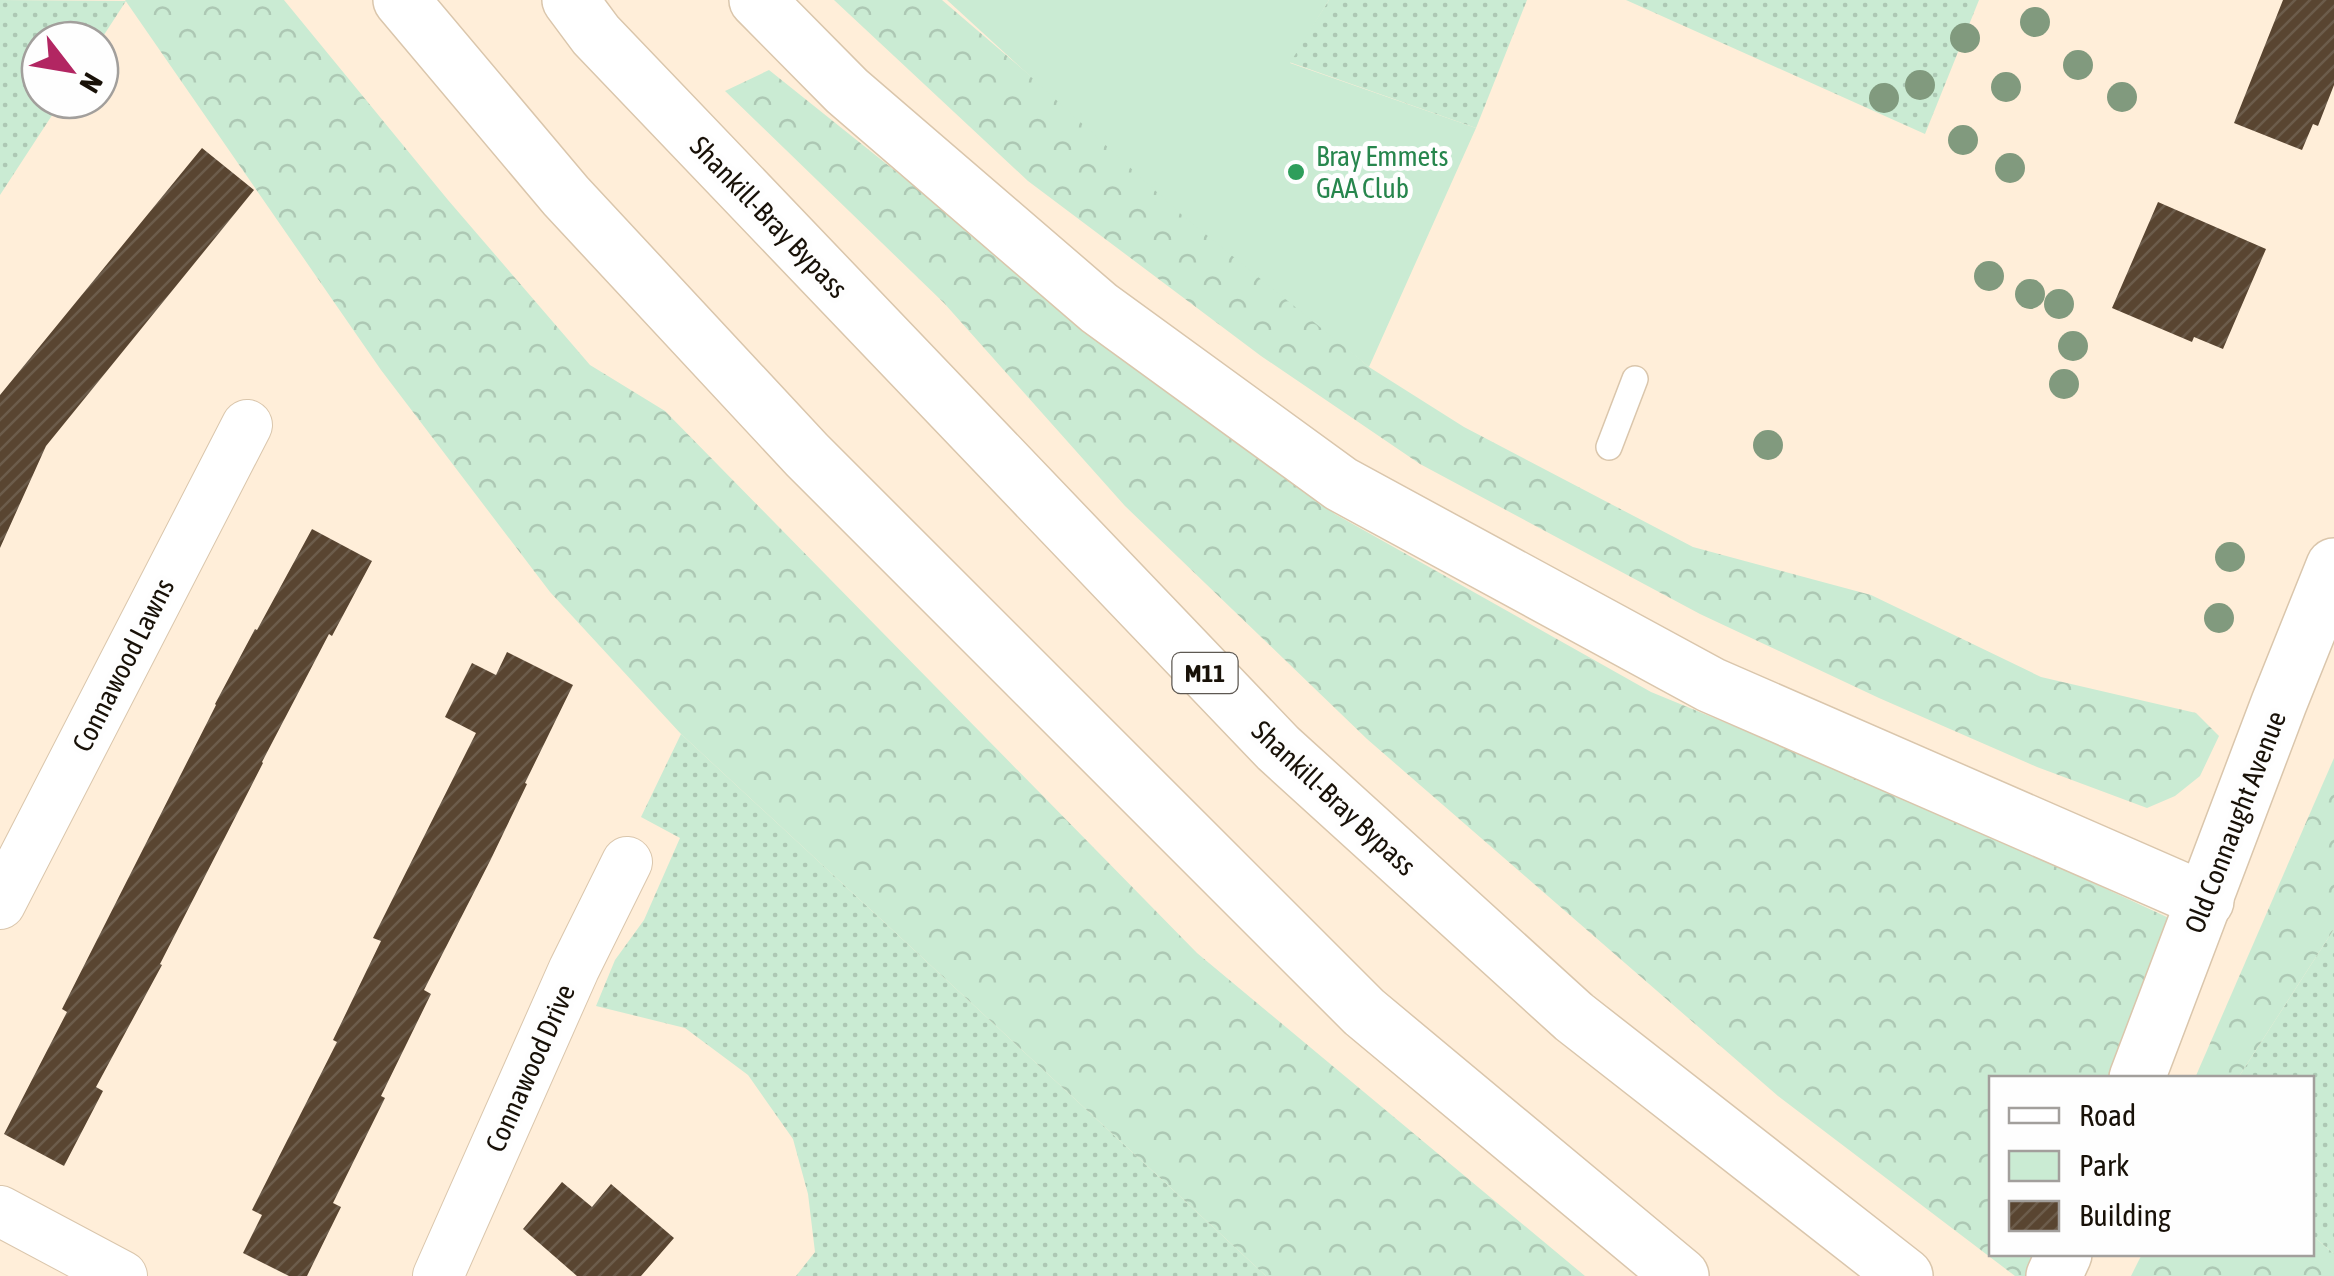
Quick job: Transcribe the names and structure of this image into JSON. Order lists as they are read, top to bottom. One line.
{"streets":{"main road":["Shankill-Bray Bypass","M11","Old Connaught Avenue"],"street":["Connawood Lawns","Connawood Drive"]},"places":["Bray Emmets GAA Club"],"legend":["Road","Park","Building"],"north":"bottom right"}
